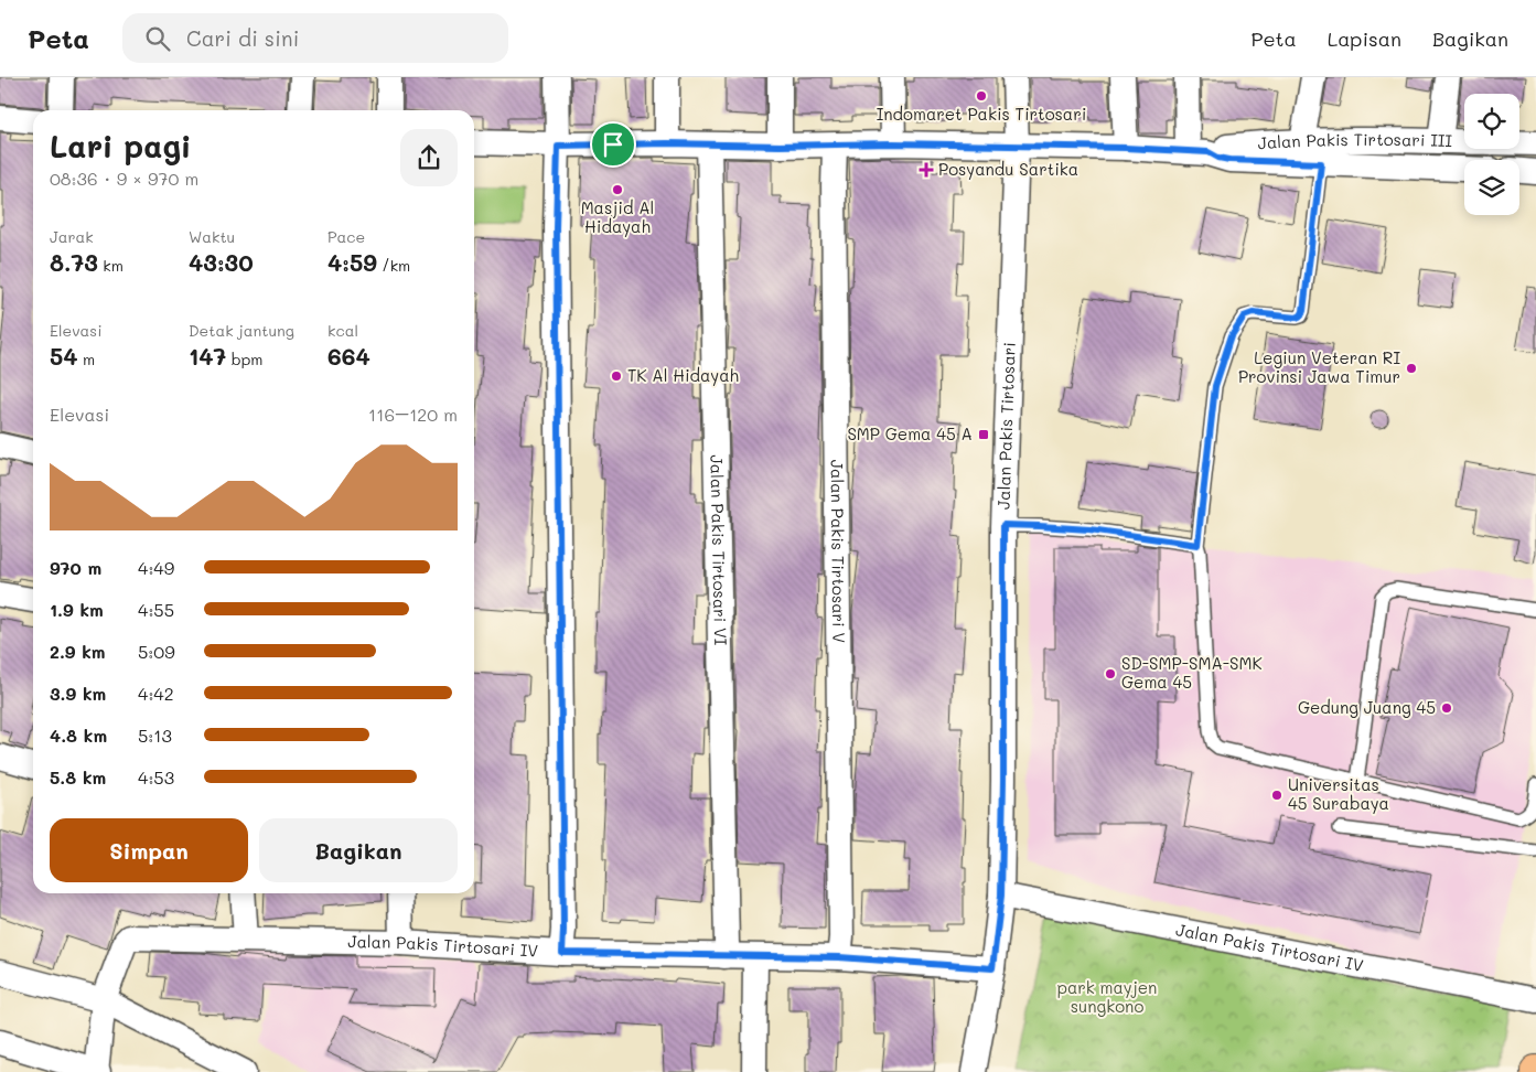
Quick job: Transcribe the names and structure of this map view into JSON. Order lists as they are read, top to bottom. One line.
{"streets":{"street":["Jalan Pakis Tirtosari III","Jalan Pakis Tirtosari","Jalan Pakis Tirtosari VI","Jalan Pakis Tirtosari V","Jalan Pakis Tirtosari IV"]},"crossings":[["Jalan Pakis Tirtosari III","Jalan Pakis Tirtosari"],["Jalan Pakis Tirtosari III","Jalan Pakis Tirtosari VI"],["Jalan Pakis Tirtosari III","Jalan Pakis Tirtosari V"],["Jalan Pakis Tirtosari","Jalan Pakis Tirtosari IV"],["Jalan Pakis Tirtosari VI","Jalan Pakis Tirtosari IV"],["Jalan Pakis Tirtosari V","Jalan Pakis Tirtosari IV"]],"parks":["park mayjen sungkono"],"places":{"other":["Indomaret Pakis Tirtosari","Masjid Al Hidayah","Legiun Veteran RI Provinsi Jawa Timur","TK Al Hidayah","SD-SMP-SMA-SMK Gema 45","Gedung Juang 45","Universitas 45 Surabaya"],"health":["Posyandu Sartika"],"transit":["SMP Gema 45 A"]},"page":{"header":"Peta","search":"Cari di sini","nav":["Peta","Lapisan","Bagikan"],"heading":["Lari pagi","08:36 · 9 × 970 m"],"stats":[["Jarak","8.73 km"],["Waktu","43:30"],["Pace","4:59 /km"],["Elevasi","54 m"],["Detak jantung","147 bpm"],["kcal","664"]],"chart":["Elevasi","116–120 m"],"list":[{"name":"970 m","note":"4:49"},{"name":"1.9 km","note":"4:55"},{"name":"2.9 km","note":"5:09"},{"name":"3.9 km","note":"4:42"},{"name":"4.8 km","note":"5:13"},{"name":"5.8 km","note":"4:53"}],"buttons":["Simpan","Bagikan"]}}
